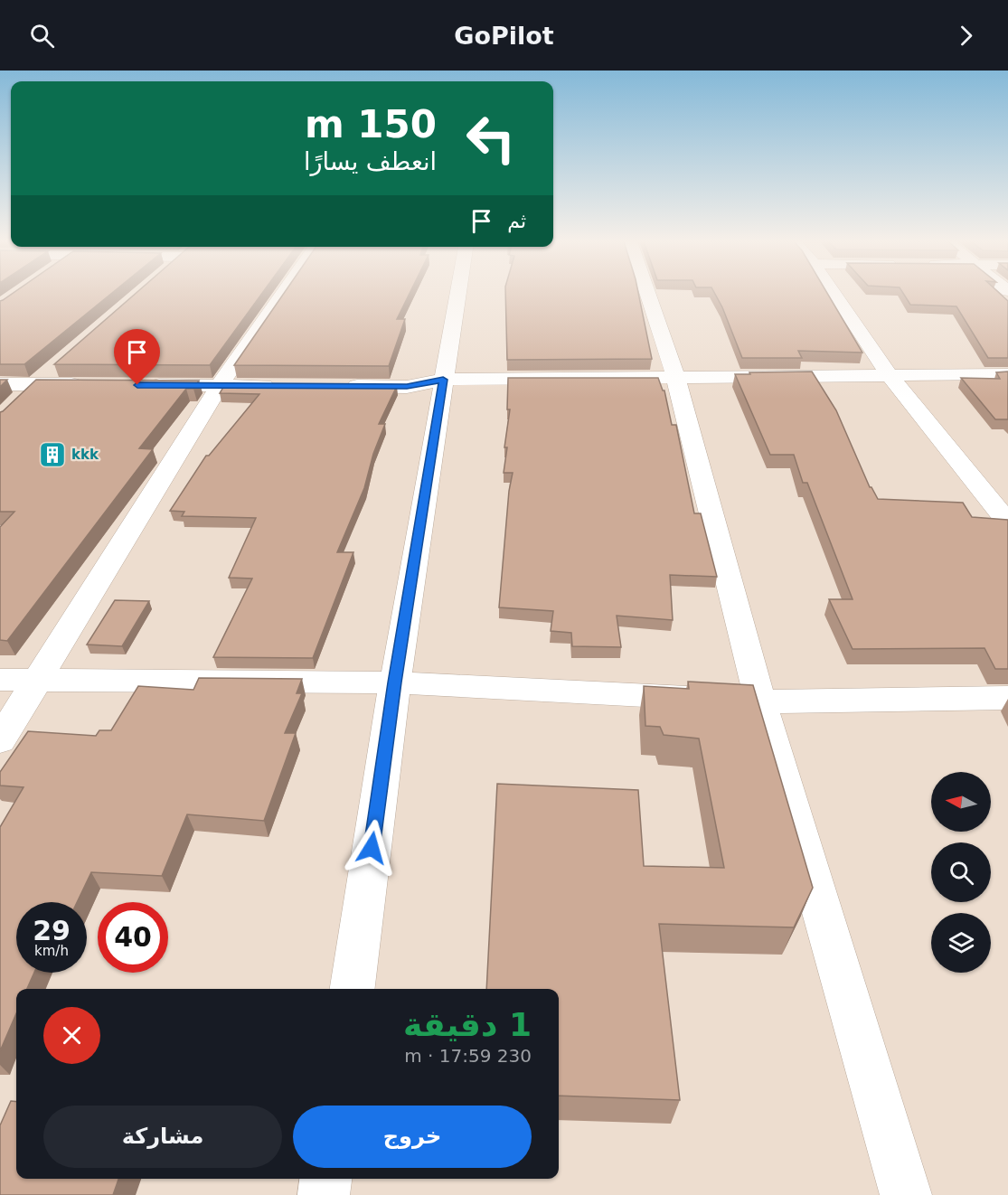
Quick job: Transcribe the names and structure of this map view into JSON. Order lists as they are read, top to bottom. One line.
{"places":{"building":["kkk"]},"north":"left","page":{"header":"GoPilot","turn":["150 m","انعطف يسارًا"],"then":"ثم","speed":"29 km/h","limit":"40","heading":["1 دقيقة","230 m · 17:59"],"buttons":["خروج","مشاركة"]}}
